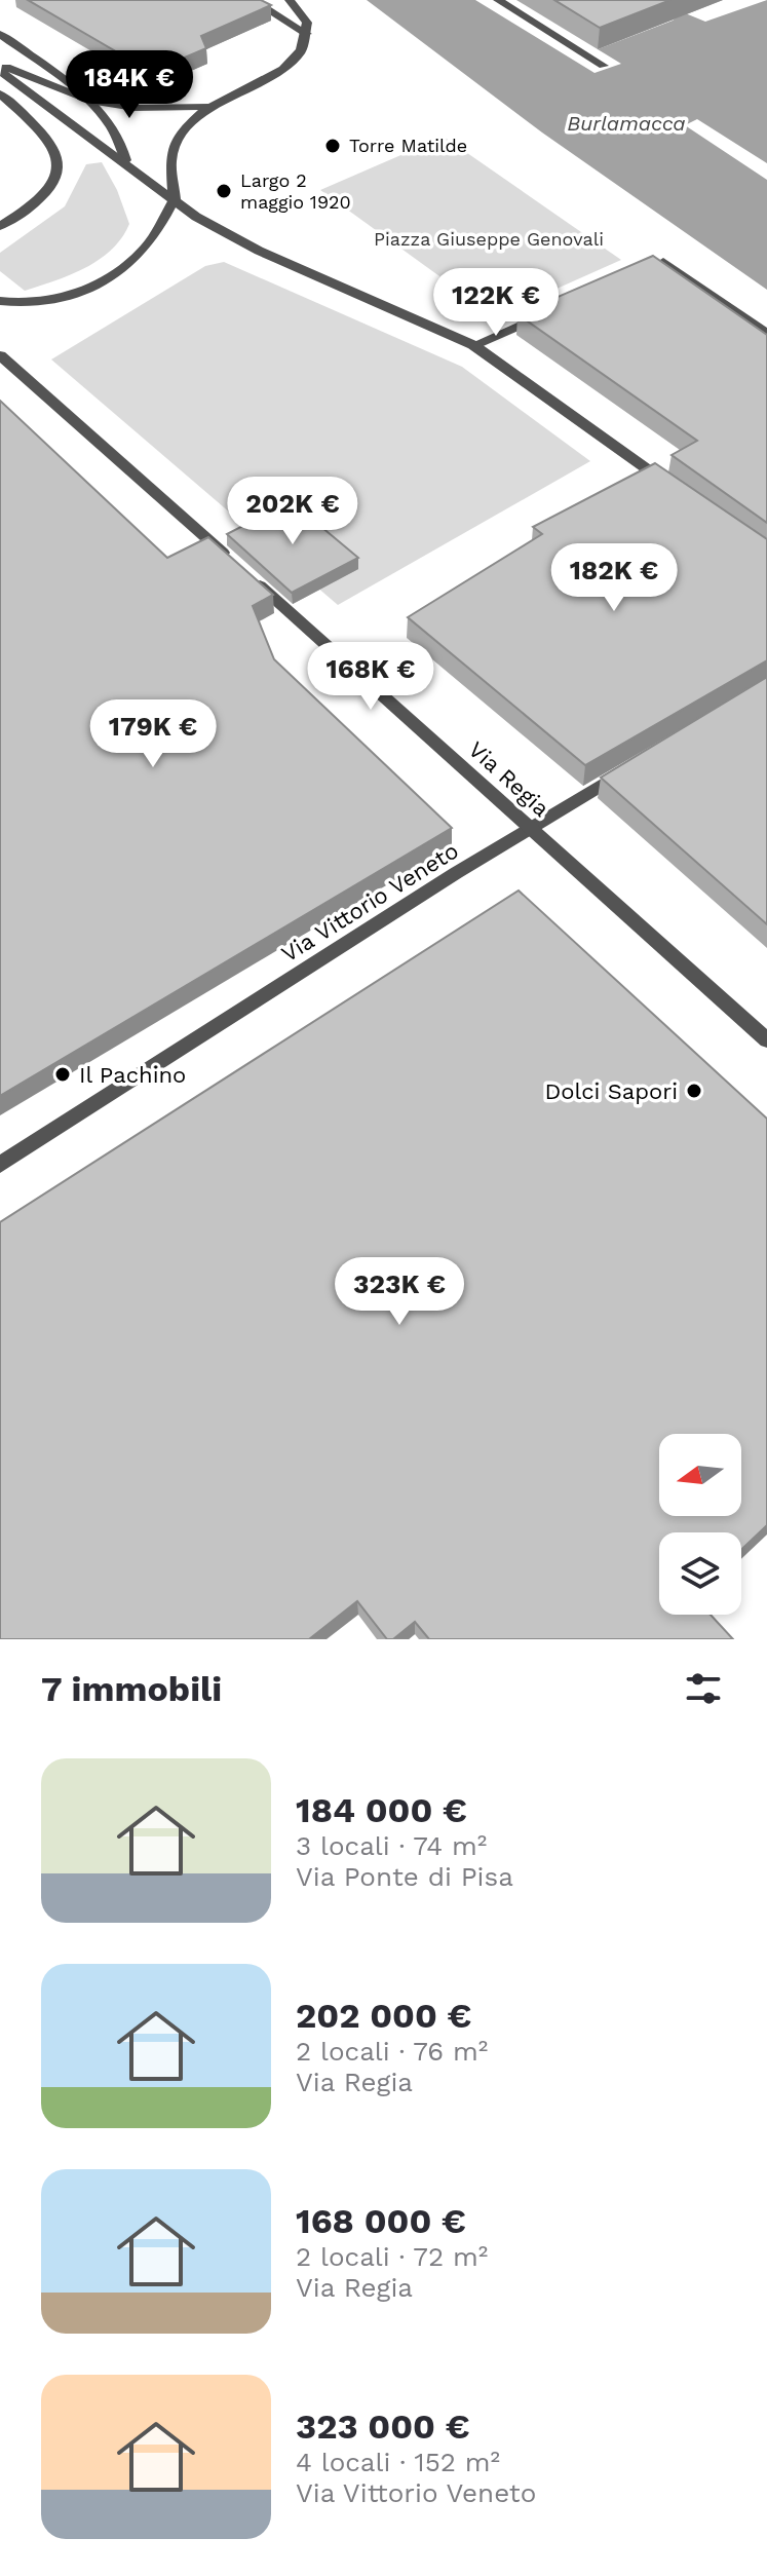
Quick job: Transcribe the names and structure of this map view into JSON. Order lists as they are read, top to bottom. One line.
{"streets":{"street":["Via Regia","Via Vittorio Veneto"]},"crossings":[["Via Regia","Via Vittorio Veneto"]],"water":["Burlamacca"],"parks":["Piazza Giuseppe Genovali"],"places":["Torre Matilde","Largo 2 maggio 1920","Il Pachino","Dolci Sapori"],"north":"left","page":{"price":["184K €","122K €","202K €","182K €","168K €","179K €","323K €"],"heading":"7 immobili","list":[{"name":"184 000 €","note":"3 locali · 74 m² · Via Ponte di Pisa"},{"name":"202 000 €","note":"2 locali · 76 m² · Via Regia"},{"name":"168 000 €","note":"2 locali · 72 m² · Via Regia"},{"name":"323 000 €","note":"4 locali · 152 m² · Via Vittorio Veneto"}]}}
